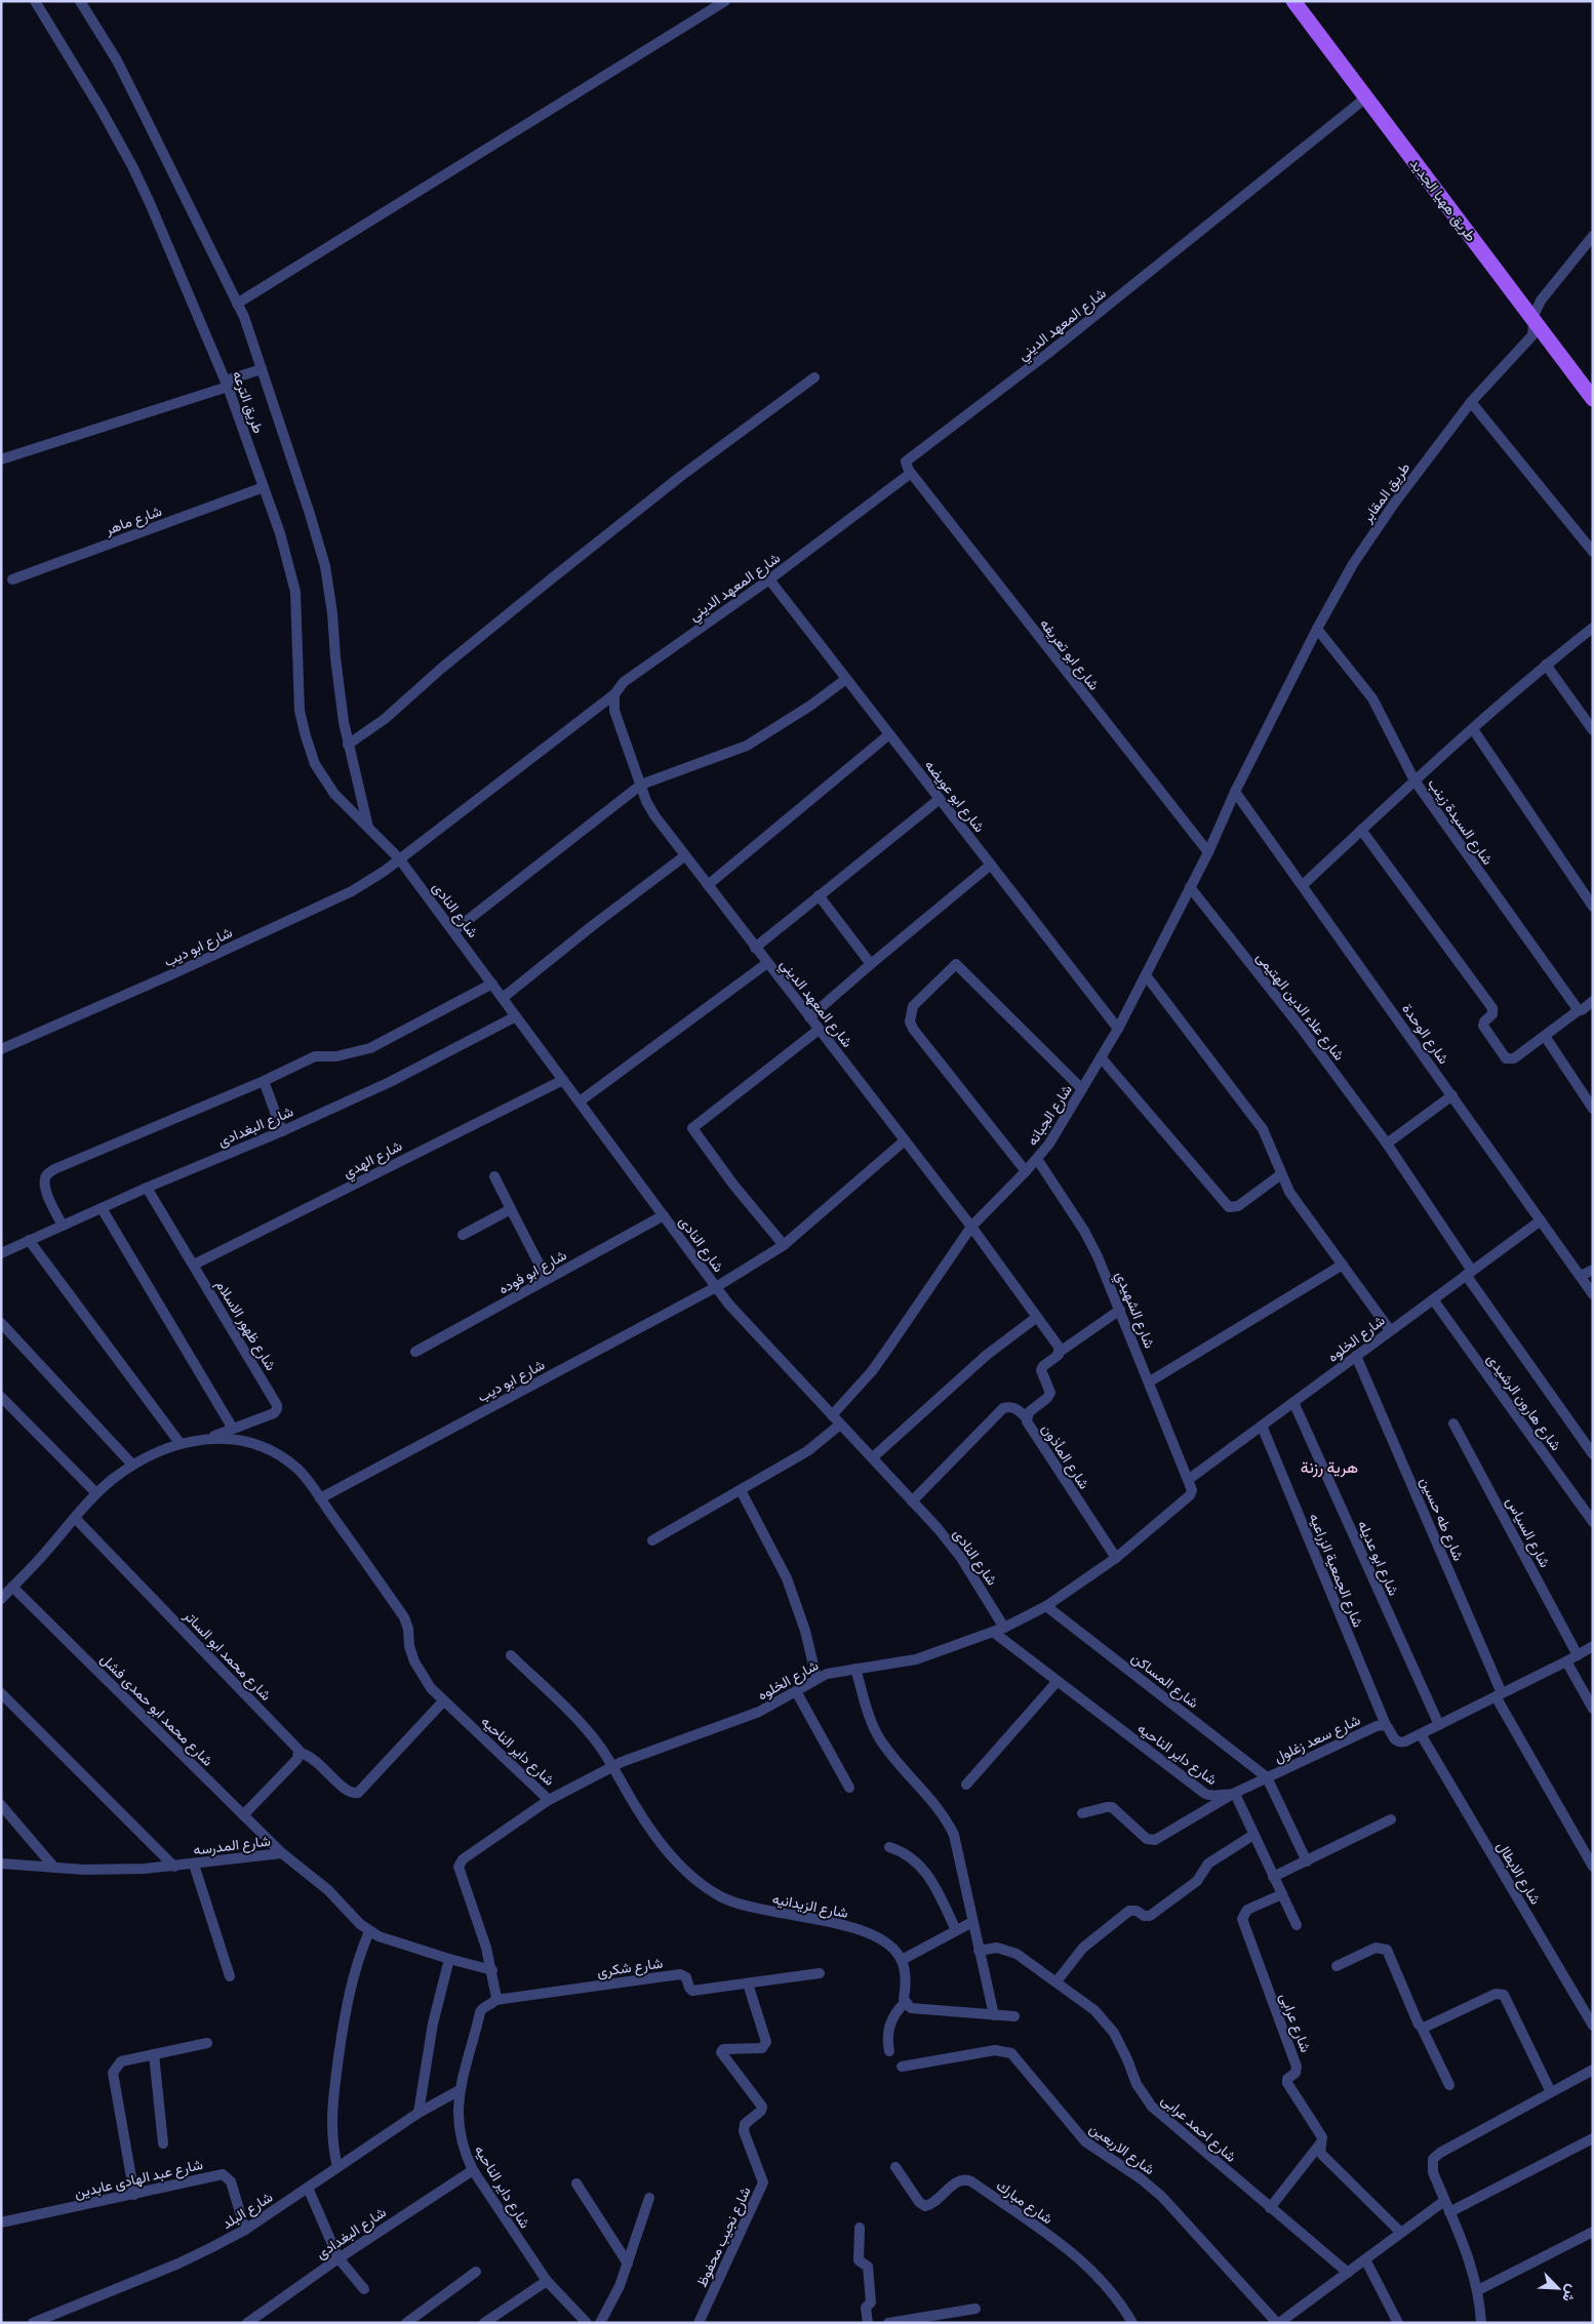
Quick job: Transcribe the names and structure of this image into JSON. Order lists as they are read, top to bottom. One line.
{"streets":{"main road":["طريق ههيا الجديد"],"street":["شارع المعهد الديني","طريق الترعه","طريق المقابر","شارع ماهر","شارع ابو تعريفه","شارع ابو عويضه","شارع السيدة زينب","شارع النادى","شارع ابو ديب","شارع علاء الدين الهتيمى","شارع الوحدة","شارع الجبانه","شارع البغدادى","شارع الهدي","شارع ابو فوده","شارع الشهيدي","شارع ظهور الاسلام","شارع الخلوه","شارع هارون الرشيدى","شارع المأذون","شارع طه حسين","شارع السياس","شارع ابو عديله","شارع الجمعية الزراعيه","شارع محمد ابو الساتر","شارع المساكن","شارع محمد ابو حمدى فشل","شارع سعد زغلول","شارع داير الناحيه","شارع المدرسه","شارع الابطال","شارع الزيدانيه","شارع شكرى","شارع عرابى","شارع احمد عرابى","شارع الاربعين","شارع عبد الهادى عابدين","شارع مبارك","شارع البلد","شارع نجيب محفوظ"]},"crossings":[["طريق ههيا الجديد","شارع المعهد الديني"],["طريق ههيا الجديد","طريق المقابر"],["شارع المعهد الديني","شارع ابو تعريفه"],["شارع المعهد الديني","شارع ابو عويضه"],["شارع المعهد الديني","شارع ابو ديب"],["شارع المعهد الديني","شارع الجبانه"],["طريق الترعه","شارع ماهر"],["طريق الترعه","شارع النادى"],["طريق الترعه","شارع ابو ديب"],["طريق المقابر","شارع السيدة زينب"],["طريق المقابر","شارع الوحدة"],["طريق المقابر","شارع الجبانه"],["شارع ابو تعريفه","شارع الجبانه"],["شارع ابو عويضه","شارع الجبانه"],["شارع النادى","شارع ابو ديب"],["شارع النادى","شارع الجبانه"],["شارع النادى","شارع البغدادى"],["شارع النادى","شارع الهدي"],["شارع النادى","شارع ابو فوده"],["شارع النادى","شارع الخلوه"],["شارع ابو ديب","شارع داير الناحيه"],["شارع علاء الدين الهتيمى","شارع الجبانه"],["شارع علاء الدين الهتيمى","شارع الخلوه"],["شارع الوحدة","شارع الجبانه"],["شارع الوحدة","شارع الخلوه"],["شارع الجبانه","شارع الشهيدي"],["شارع البغدادى","شارع ظهور الاسلام"],["شارع البغدادى","شارع داير الناحيه"],["شارع الهدي","شارع ظهور الاسلام"],["شارع الشهيدي","شارع الخلوه"],["شارع ظهور الاسلام","شارع داير الناحيه"],["شارع الخلوه","شارع هارون الرشيدى"],["شارع الخلوه","شارع المأذون"],["شارع الخلوه","شارع طه حسين"],["شارع الخلوه","شارع ابو عديله"],["شارع الخلوه","شارع الجمعية الزراعيه"],["شارع الخلوه","شارع المساكن"],["شارع الخلوه","شارع داير الناحيه"],["شارع الخلوه","شارع الزيدانيه"],["شارع الجمعية الزراعيه","شارع سعد زغلول"],["شارع محمد ابو الساتر","شارع داير الناحيه"],["شارع المساكن","شارع سعد زغلول"],["شارع محمد ابو حمدى فشل","شارع داير الناحيه"],["شارع محمد ابو حمدى فشل","شارع المدرسه"],["شارع سعد زغلول","شارع داير الناحيه"],["شارع داير الناحيه","شارع المدرسه"],["شارع داير الناحيه","شارع شكرى"],["شارع داير الناحيه","شارع البلد"],["شارع شكرى","شارع نجيب محفوظ"],["شارع عبد الهادى عابدين","شارع البلد"]],"districts":["هرية رزنة"],"north":"bottom right"}
